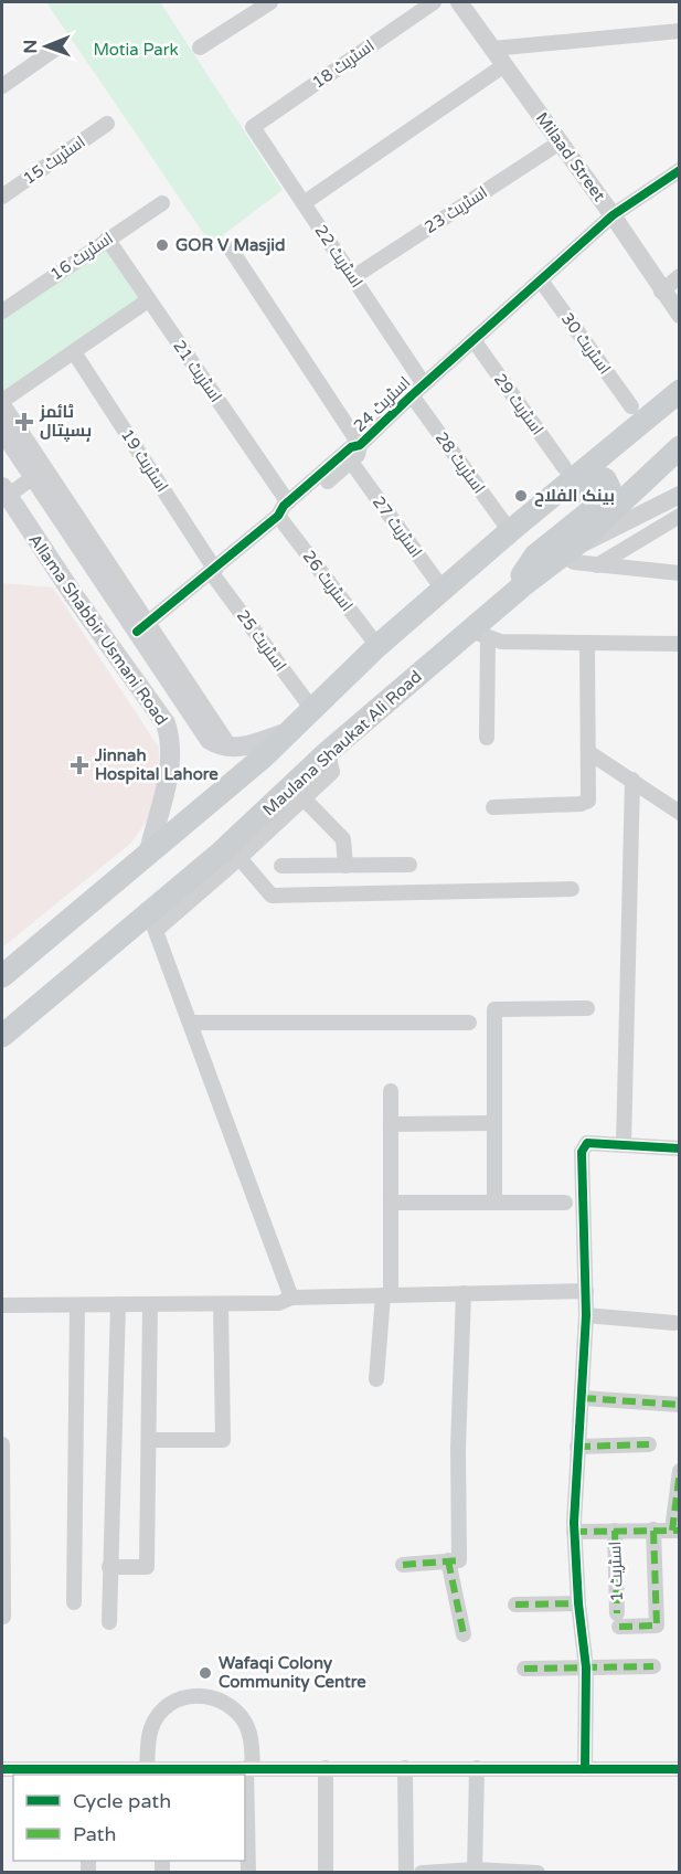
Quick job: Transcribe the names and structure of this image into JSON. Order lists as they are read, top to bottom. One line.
{"streets":{"main road":["Allama Shabbir Usmani Road","Maulana Shaukat Ali Road"],"street":["اسٹریٹ 18","Milaad Street","اسٹریٹ 15","اسٹریٹ 23","اسٹریٹ 16","اسٹریٹ 22","اسٹریٹ 30","اسٹریٹ 21","اسٹریٹ 24","اسٹریٹ 29","اسٹریٹ 19","اسٹریٹ 28","اسٹریٹ 27","اسٹریٹ 26","اسٹریٹ 25","اسٹریٹ 1"]},"crossings":[["اسٹریٹ 18","اسٹریٹ 22"],["Milaad Street","اسٹریٹ 23"],["Milaad Street","اسٹریٹ 24"],["اسٹریٹ 23","اسٹریٹ 22"],["اسٹریٹ 16","اسٹریٹ 21"],["اسٹریٹ 22","اسٹریٹ 24"],["اسٹریٹ 30","اسٹریٹ 24"],["اسٹریٹ 21","اسٹریٹ 24"],["اسٹریٹ 24","اسٹریٹ 29"],["اسٹریٹ 24","اسٹریٹ 19"],["اسٹریٹ 24","اسٹریٹ 28"],["اسٹریٹ 24","اسٹریٹ 27"],["اسٹریٹ 24","اسٹریٹ 26"],["اسٹریٹ 24","Allama Shabbir Usmani Road"],["اسٹریٹ 24","اسٹریٹ 25"],["اسٹریٹ 19","اسٹریٹ 25"]],"parks":["Motia Park"],"places":{"other":["GOR V Masjid","بینک الفلاح","Wafaqi Colony Community Centre"],"health":["ٹائمز ہسپتال","Jinnah Hospital Lahore"]},"legend":["Cycle path","Path"],"north":"left"}
